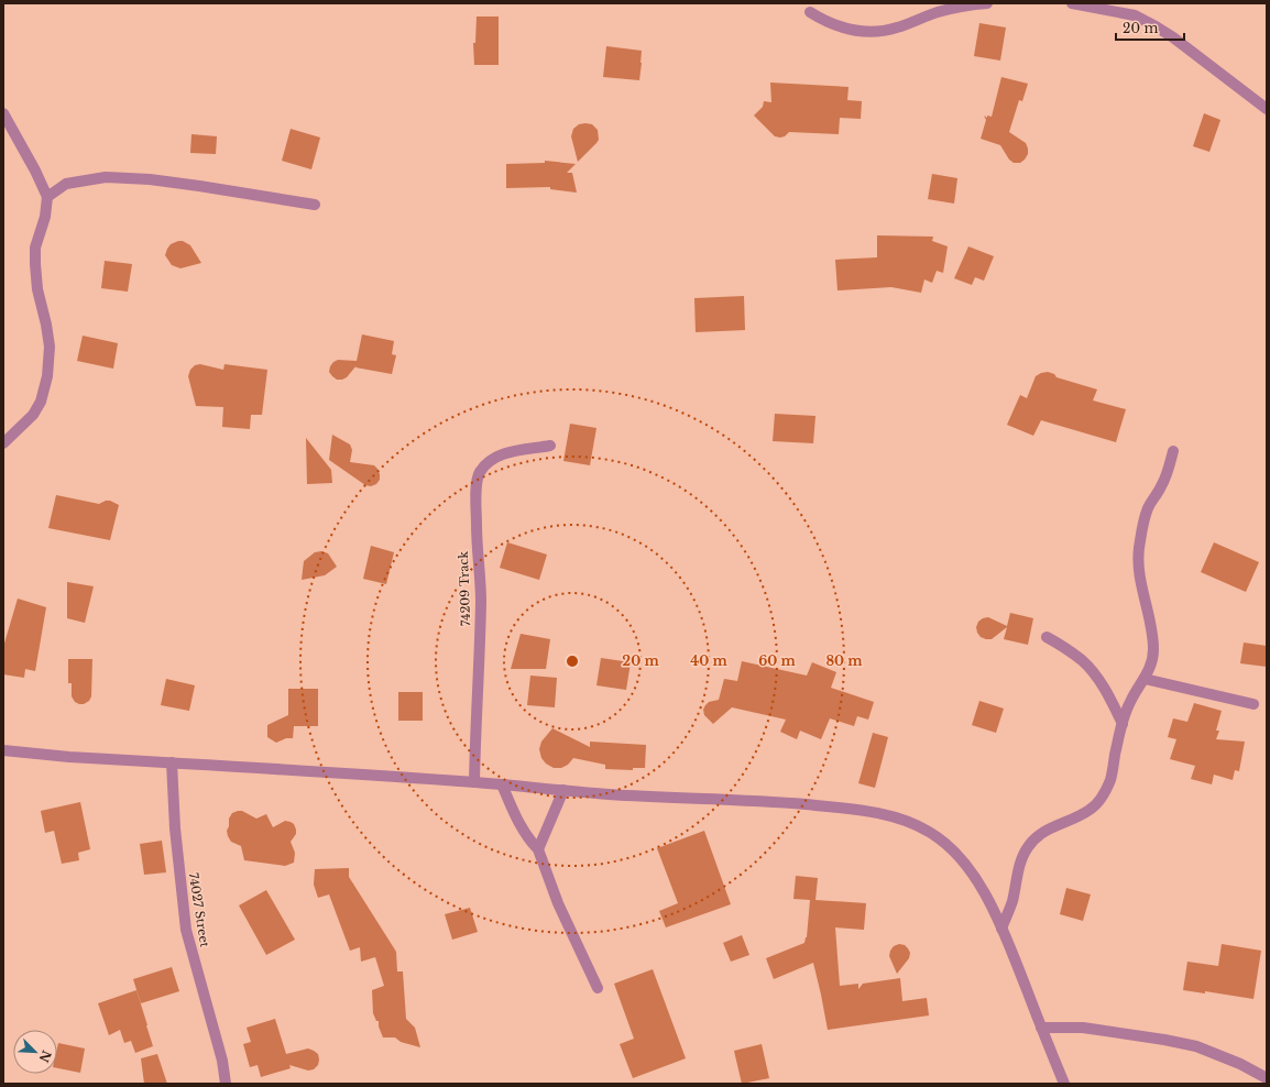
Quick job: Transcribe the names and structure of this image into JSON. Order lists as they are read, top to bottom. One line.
{"streets":{"street":["74209 Track","74027 Street"]},"scale_bar":"20 m","north":"bottom right","rings":["20 m","40 m","60 m","80 m"]}
